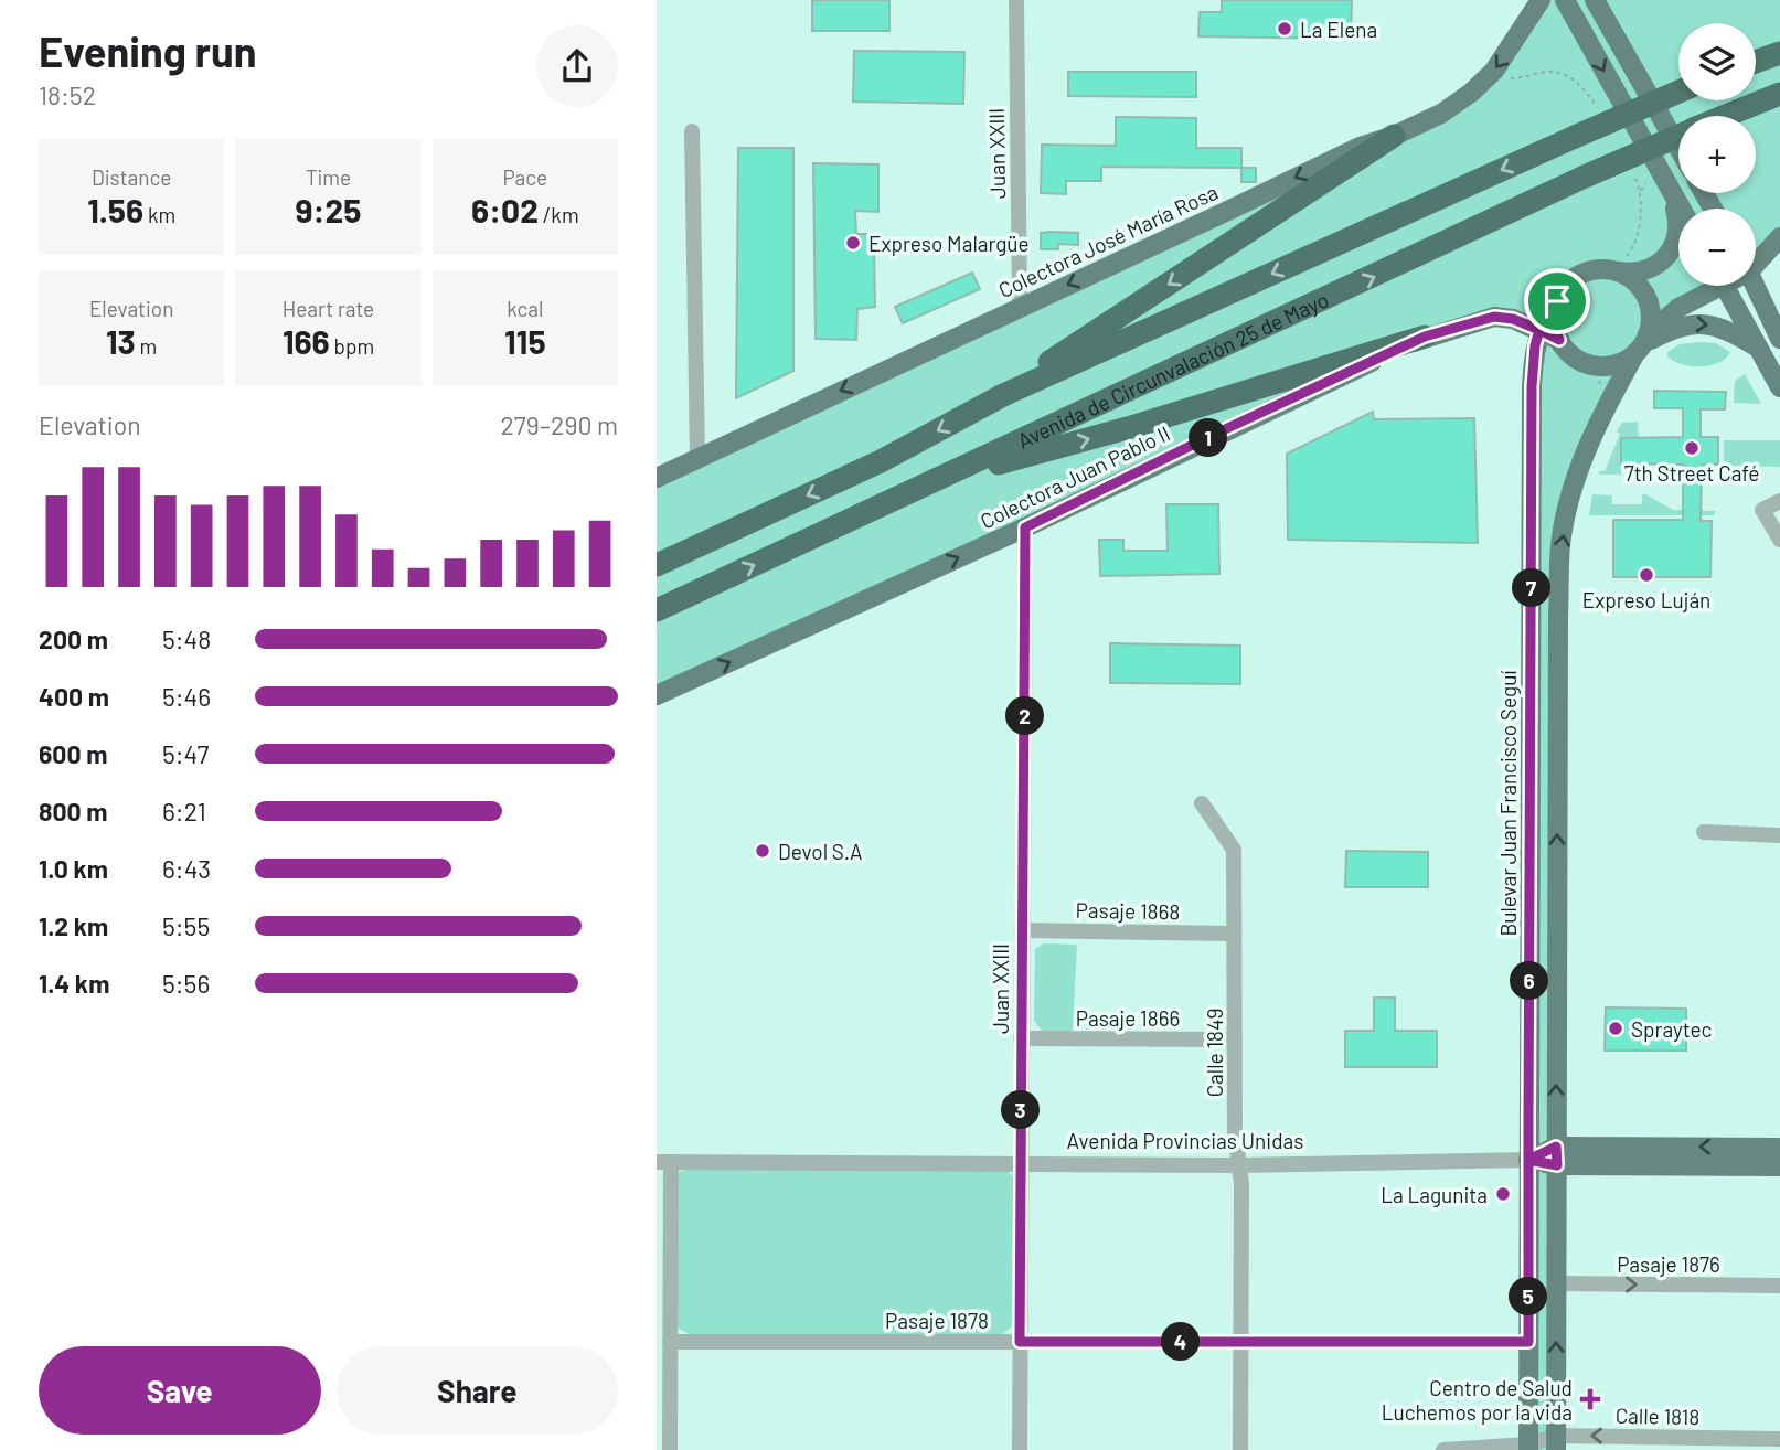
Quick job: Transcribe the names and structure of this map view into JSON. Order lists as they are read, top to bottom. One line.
{"streets":{"highway":["Avenida de Circunvalación 25 de Mayo"],"main road":["Colectora José María Rosa","Colectora Juan Pablo II","Bulevar Juan Francisco Seguí","Avenida Provincias Unidas"],"street":["Juan XXIII","Pasaje 1868","Pasaje 1866","Calle 1849","Pasaje 1876","Pasaje 1878","Calle 1818"]},"crossings":[["Juan XXIII","Colectora José María Rosa"],["Juan XXIII","Colectora Juan Pablo II"],["Juan XXIII","Pasaje 1868"],["Juan XXIII","Pasaje 1866"],["Juan XXIII","Avenida Provincias Unidas"],["Juan XXIII","Pasaje 1878"],["Colectora Juan Pablo II","Bulevar Juan Francisco Seguí"],["Bulevar Juan Francisco Seguí","Avenida Provincias Unidas"],["Bulevar Juan Francisco Seguí","Pasaje 1878"],["Bulevar Juan Francisco Seguí","Calle 1818"],["Pasaje 1868","Calle 1849"],["Pasaje 1866","Calle 1849"],["Calle 1849","Avenida Provincias Unidas"],["Calle 1849","Pasaje 1878"]],"one_way":["Colectora José María Rosa","Colectora Juan Pablo II","Pasaje 1876","Calle 1818"],"places":{"other":["La Elena","Expreso Malargüe","7th Street Café","Expreso Luján","Devol S.A","Spraytec","La Lagunita"],"health":["Centro de Salud Luchemos por la vida"]},"page":{"heading":["Evening run","18:52"],"map_buttons":["+","−"],"stats":[["Distance","1.56 km"],["Time","9:25"],["Pace","6:02 /km"],["Elevation","13 m"],["Heart rate","166 bpm"],["kcal","115"]],"chart":["Elevation","279–290 m"],"pins":["1","7","2","6","3","5","4"],"list":[{"name":"200 m","note":"5:48"},{"name":"400 m","note":"5:46"},{"name":"600 m","note":"5:47"},{"name":"800 m","note":"6:21"},{"name":"1.0 km","note":"6:43"},{"name":"1.2 km","note":"5:55"},{"name":"1.4 km","note":"5:56"}],"buttons":["Save","Share"]}}
